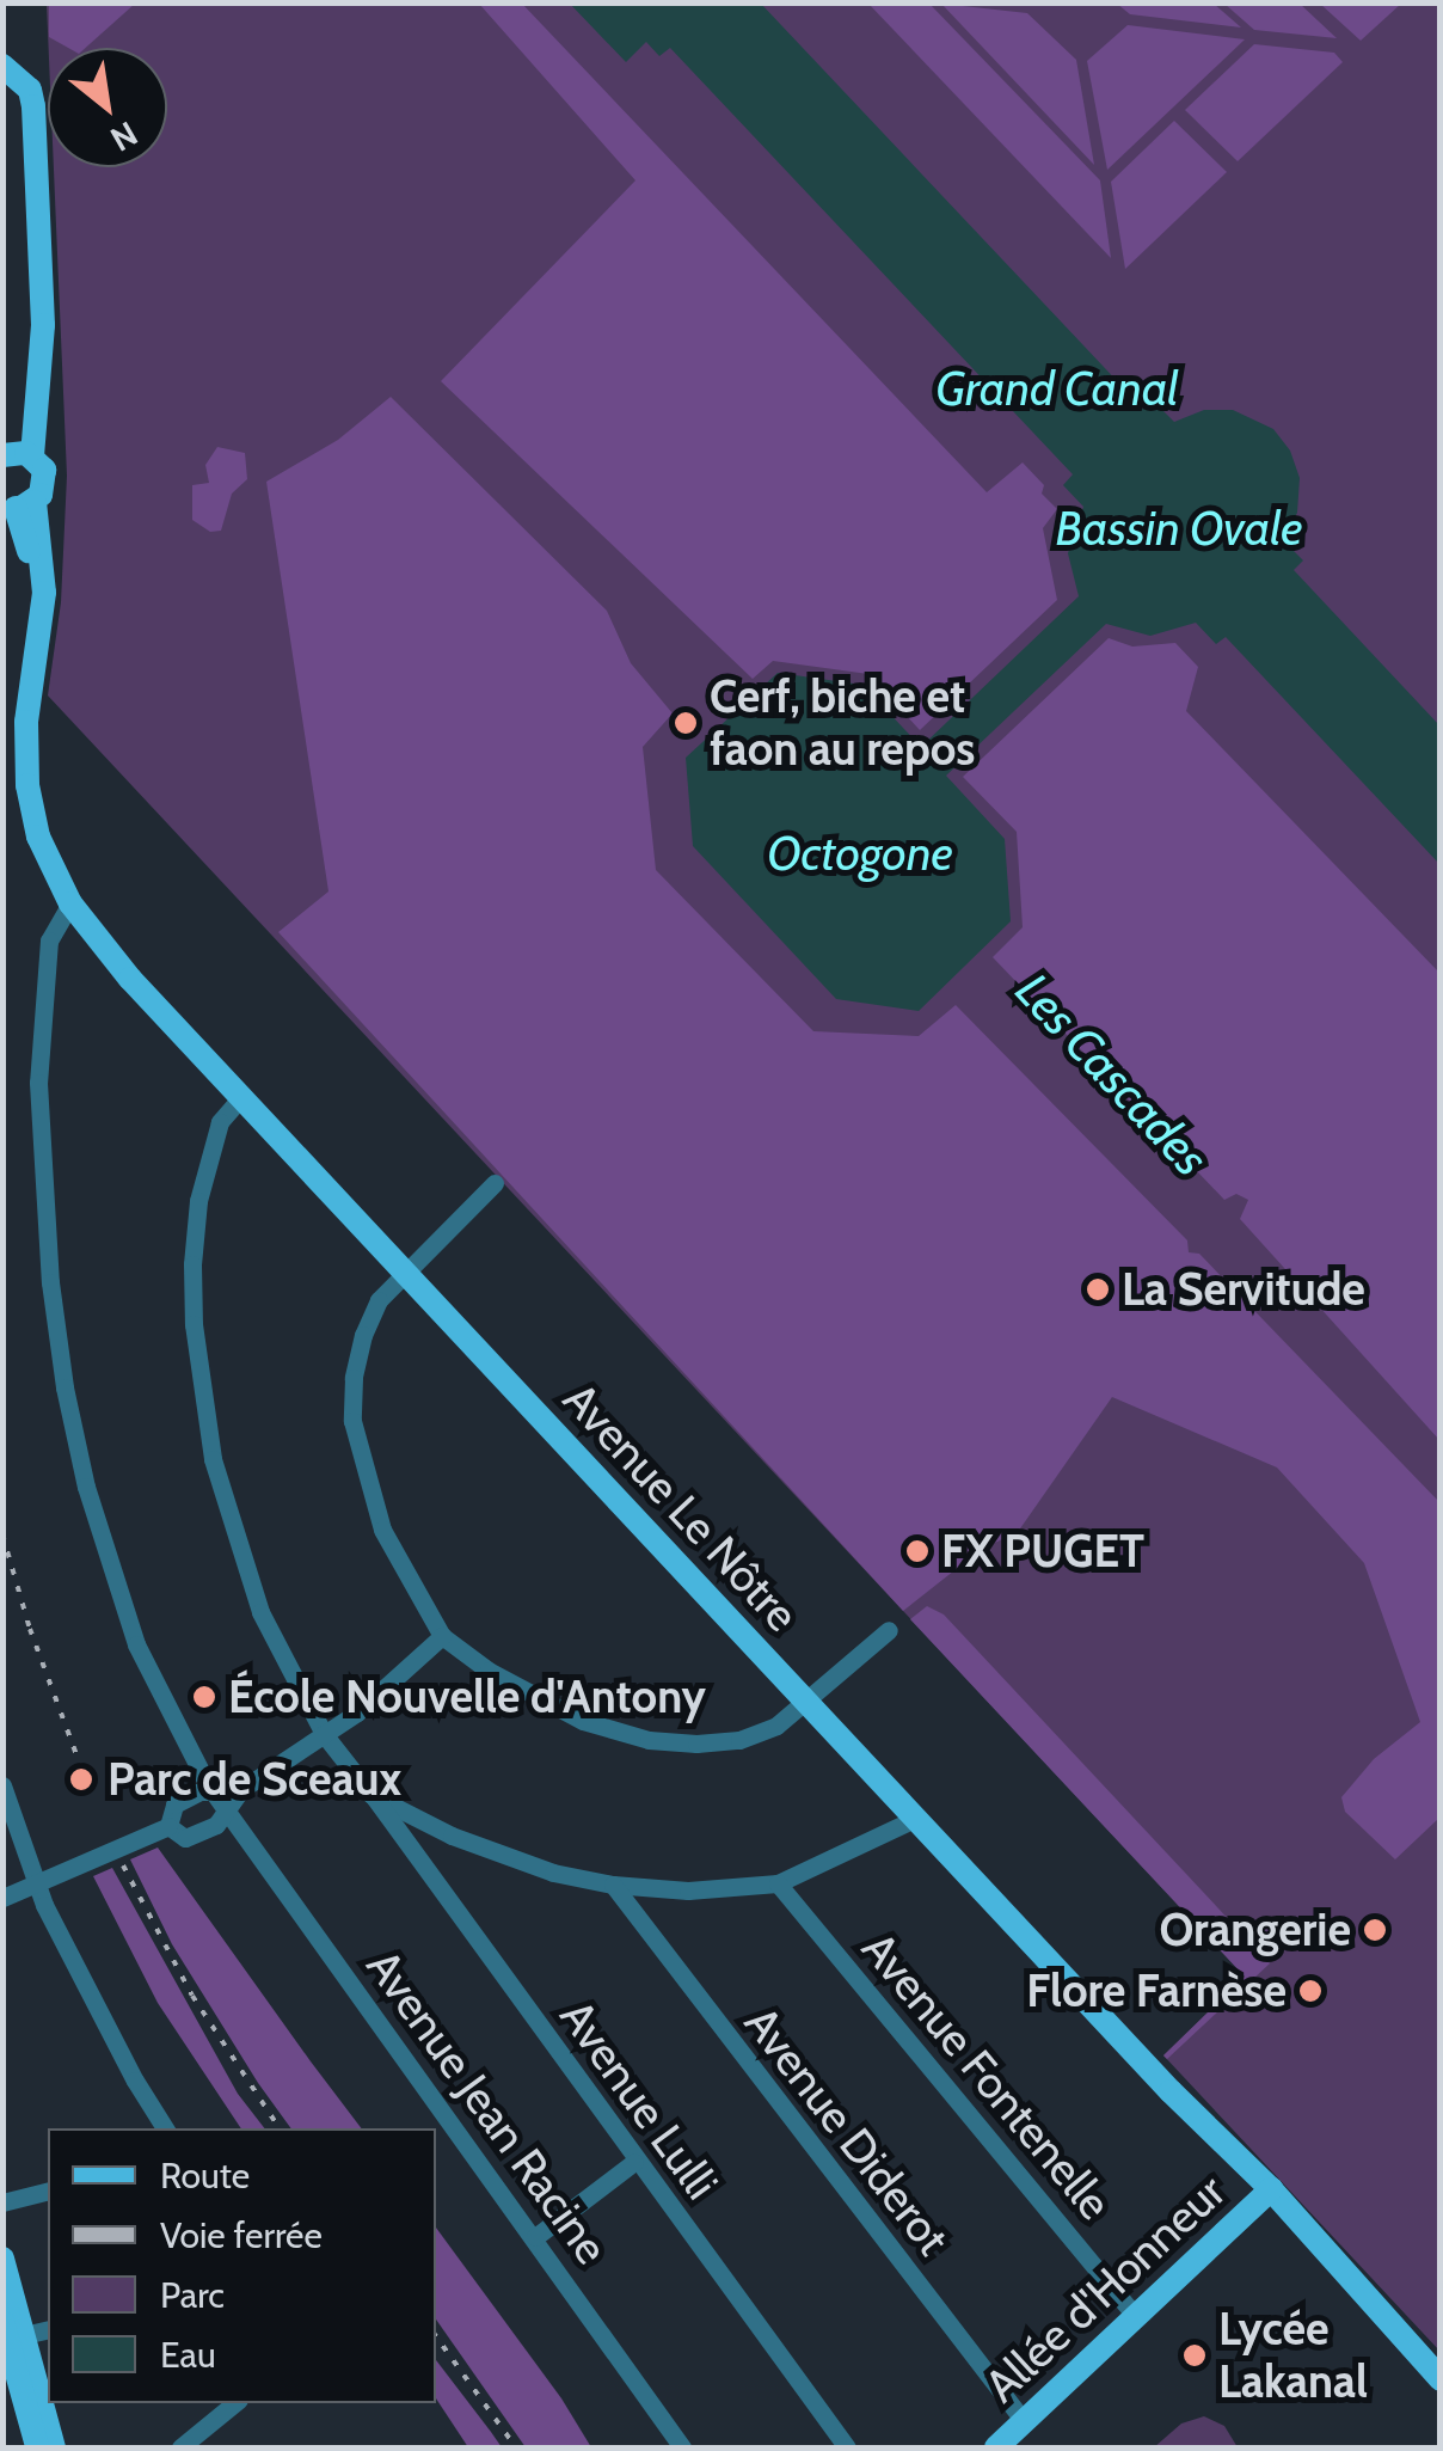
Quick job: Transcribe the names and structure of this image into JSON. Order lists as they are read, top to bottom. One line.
{"streets":{"main road":["Avenue Le Nôtre","Allée d'Honneur"],"street":["Avenue Fontenelle","Avenue Lulli","Avenue Jean Racine","Avenue Diderot"]},"crossings":[["Avenue Le Nôtre","Avenue Lulli"],["Avenue Le Nôtre","Avenue Jean Racine"],["Avenue Le Nôtre","Allée d'Honneur"],["Avenue Fontenelle","Allée d'Honneur"],["Avenue Diderot","Allée d'Honneur"]],"water":["Grand Canal","Bassin Ovale","Octogone","Les Cascades"],"places":["Cerf, biche et faon au repos","La Servitude","FX PUGET","École Nouvelle d'Antony","Parc de Sceaux","Orangerie","Flore Farnèse","Lycée Lakanal"],"legend":["Route","Voie ferrée","Parc","Eau"],"north":"bottom right"}
